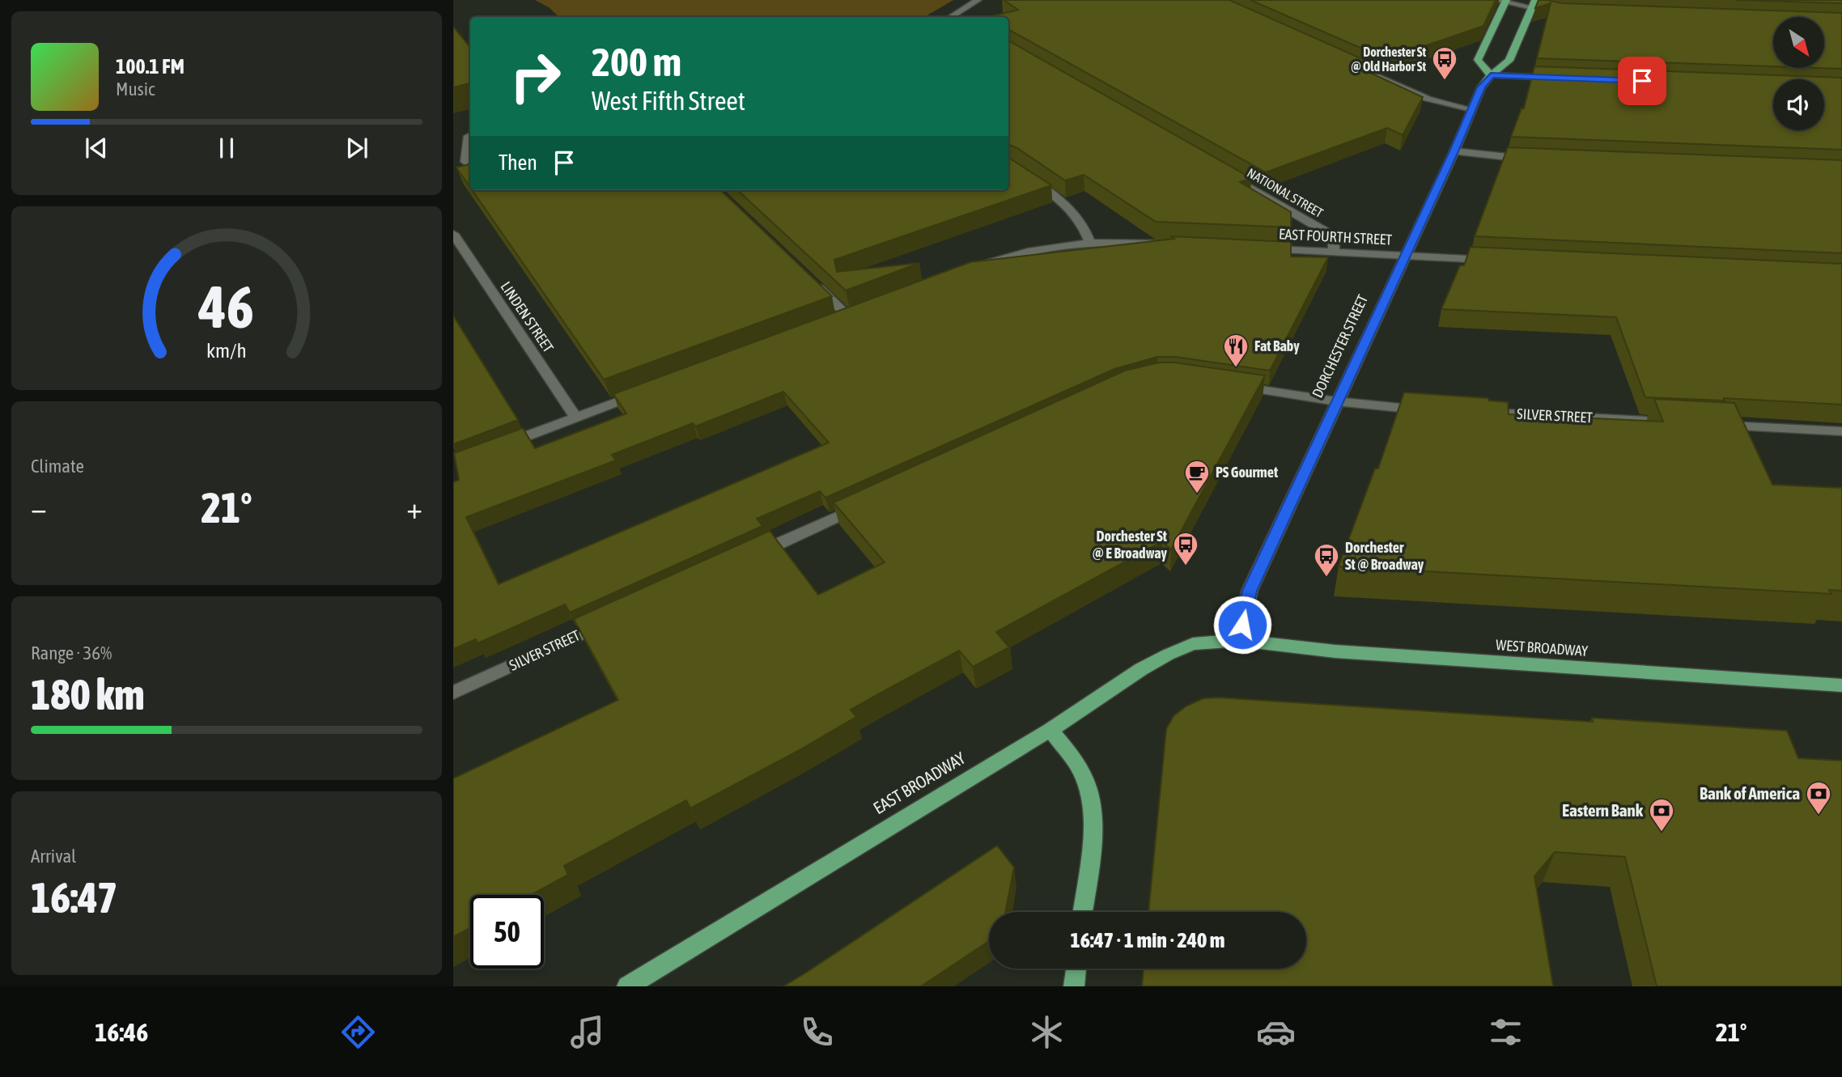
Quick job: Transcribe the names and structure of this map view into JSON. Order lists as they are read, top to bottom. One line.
{"streets":{"main road":["DORCHESTER STREET","WEST BROADWAY","EAST BROADWAY"],"street":["NATIONAL STREET","EAST FOURTH STREET","LINDEN STREET","SILVER STREET"]},"crossings":[["NATIONAL STREET","EAST FOURTH STREET"],["EAST FOURTH STREET","DORCHESTER STREET"],["DORCHESTER STREET","WEST BROADWAY"],["DORCHESTER STREET","EAST BROADWAY"],["WEST BROADWAY","EAST BROADWAY"]],"places":{"bus stop":["Dorchester St @ Old Harbor St","Dorchester St @ E Broadway","Dorchester St @ Broadway"],"restaurant":["Fat Baby"],"cafe":["PS Gourmet"],"bank":["Bank of America","Eastern Bank"]},"north":"bottom right","page":{"turn":["200 m","West Fifth Street"],"song":["100.1 FM","Music"],"then":"Then","tile":["Climate",["Range · 36%","180 km"],["Arrival","16:47"]],"heat":["−","21°","+"],"limit":"50","trip":"16:47 · 1 min · 240 m","tabs":["16:46","21°"],"gauge":["46","km/h"]}}
